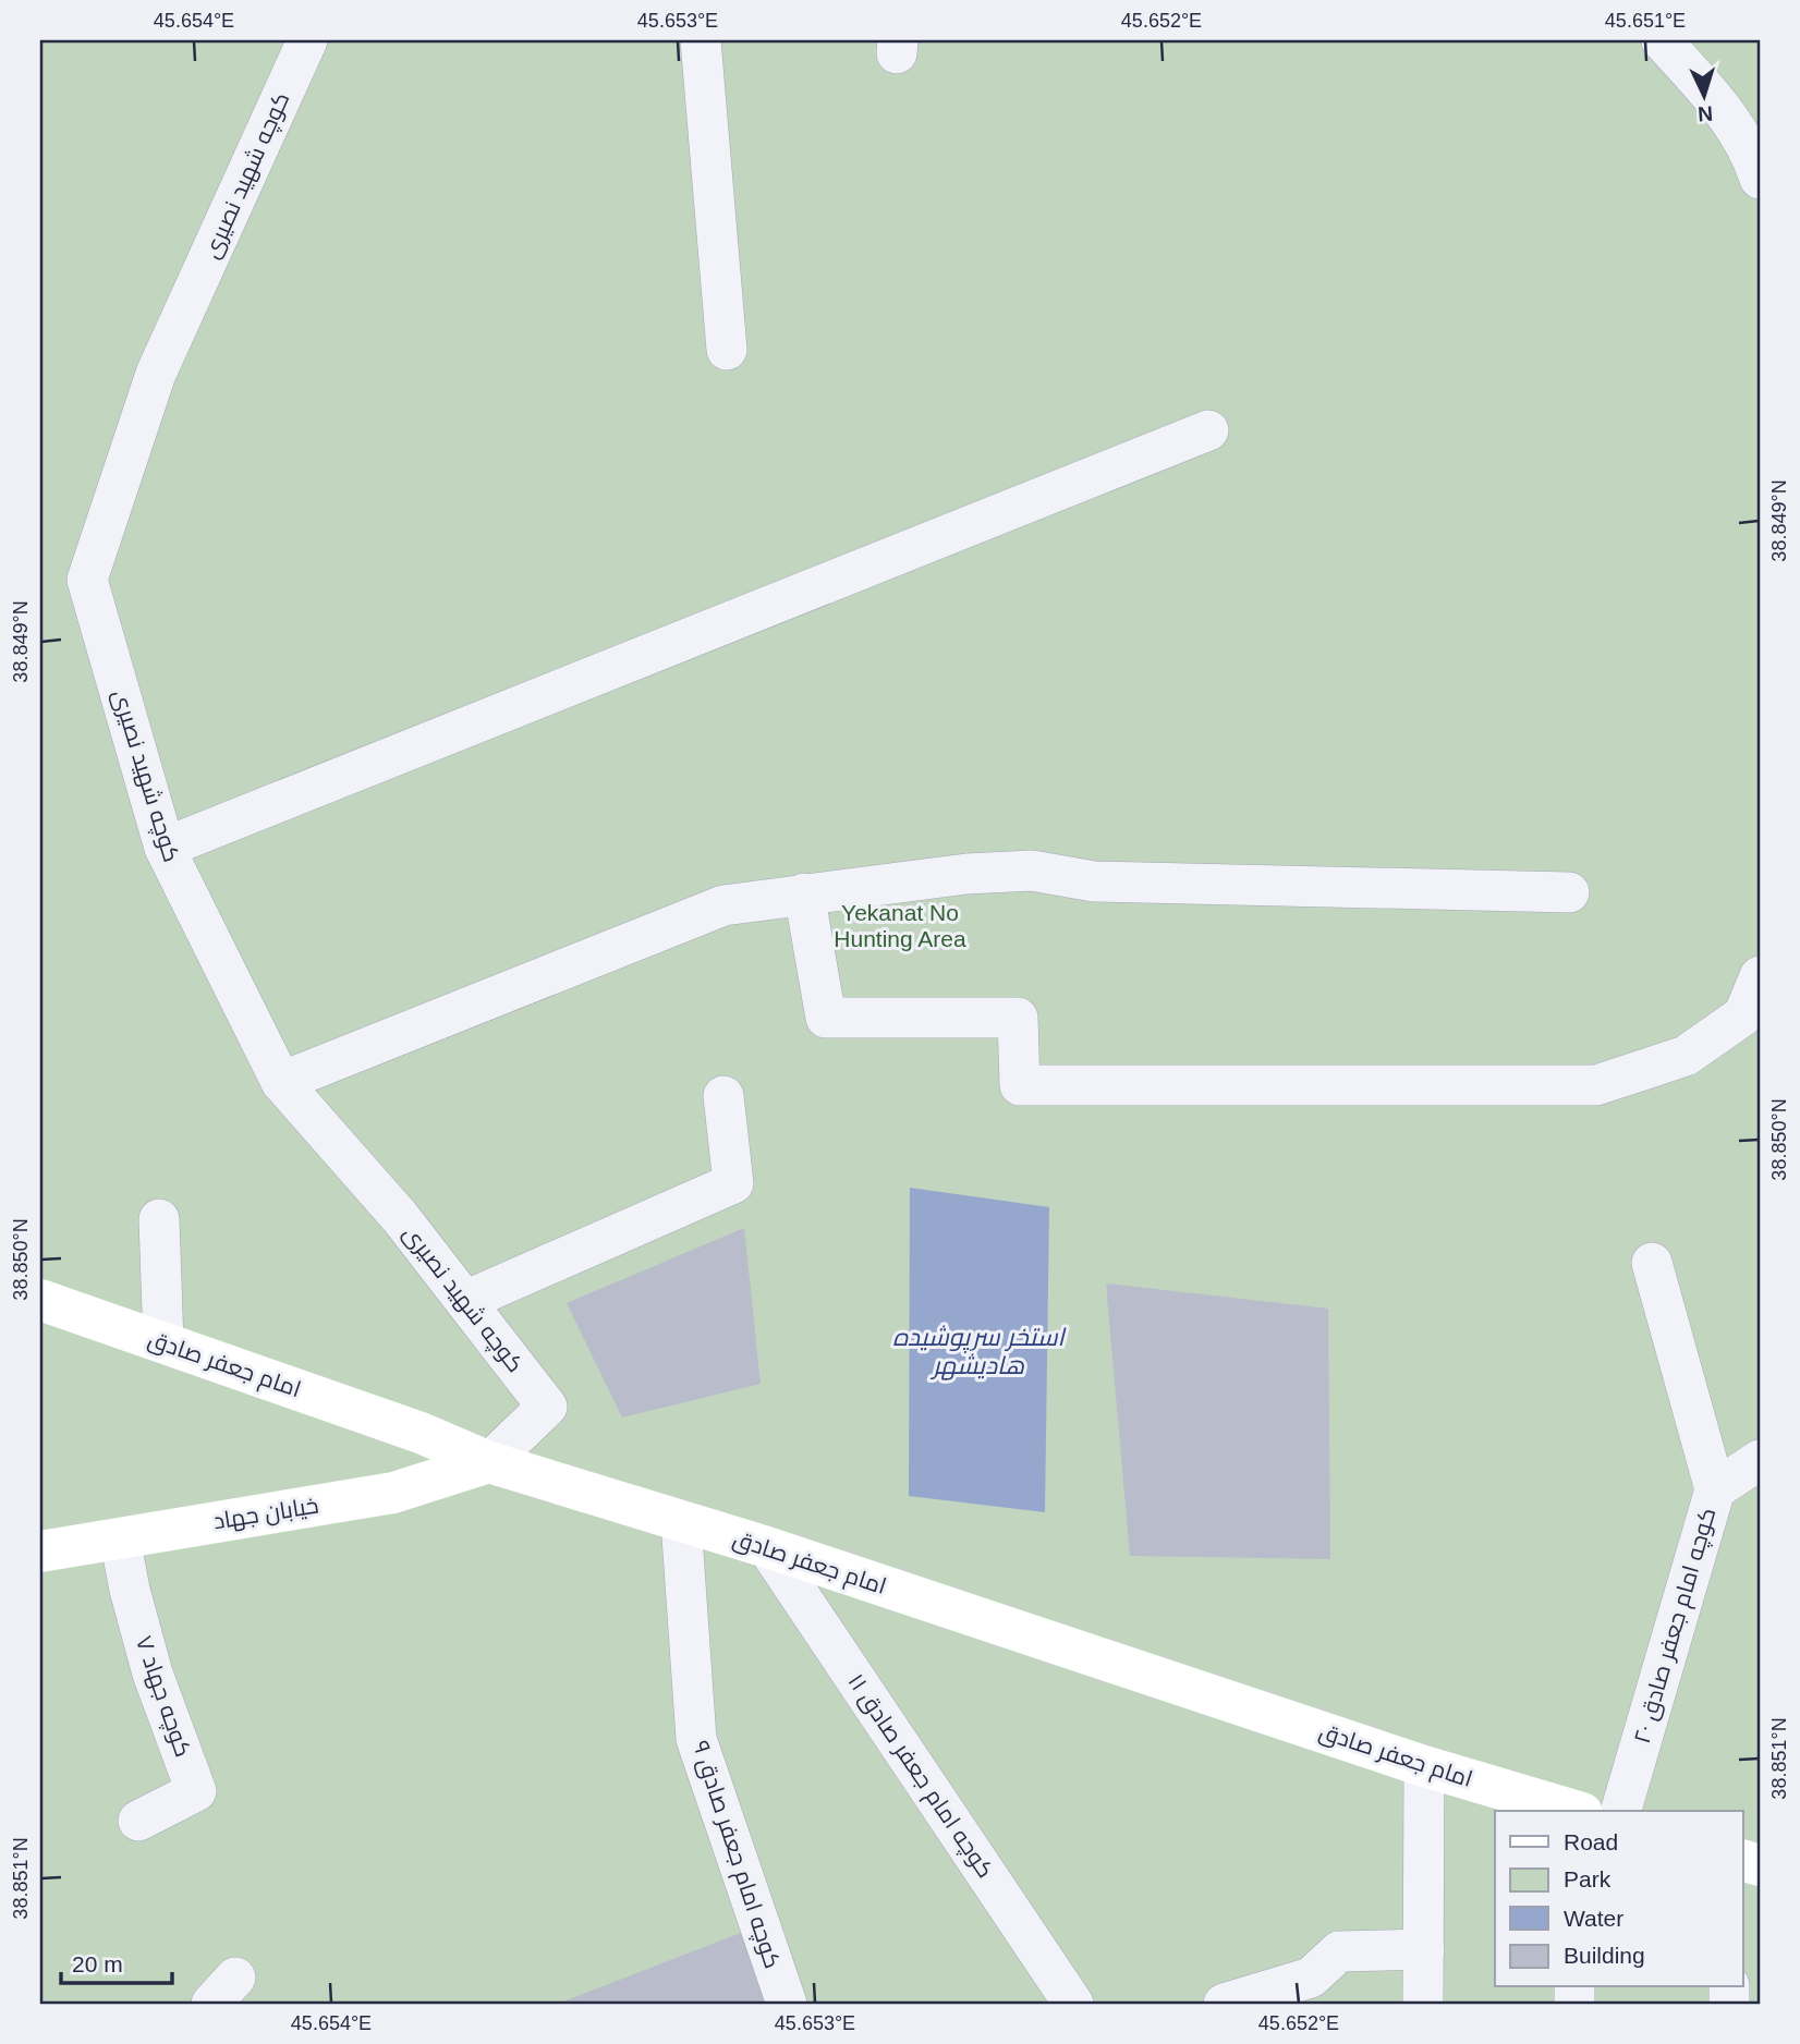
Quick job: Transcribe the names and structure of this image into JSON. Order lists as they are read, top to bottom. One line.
{"streets":{"main road":["امام جعفر صادق","خیابان جهاد"],"street":["کوچه شهید نصیری","کوچه امام جعفر صادق ۲۰","کوچه جهاد ‍۷","کوچه امام جعفر صادق ۱۱","کوچه امام جعفر صادق ۹"]},"crossings":[["کوچه شهید نصیری","امام جعفر صادق"],["کوچه شهید نصیری","خیابان جهاد"],["امام جعفر صادق","خیابان جهاد"],["امام جعفر صادق","کوچه امام جعفر صادق ۱۱"],["امام جعفر صادق","کوچه امام جعفر صادق ۹"],["خیابان جهاد","کوچه جهاد ‍۷"]],"water":["استخر سرپوشیده هادیشهر"],"parks":["Yekanat No Hunting Area"],"legend":["Road","Park","Water","Building"],"scale_bar":"20 m","north":"bottom","coordinates":["45.654°E","45.653°E","45.652°E","45.651°E","38.849°N","38.850°N","38.851°N"]}
